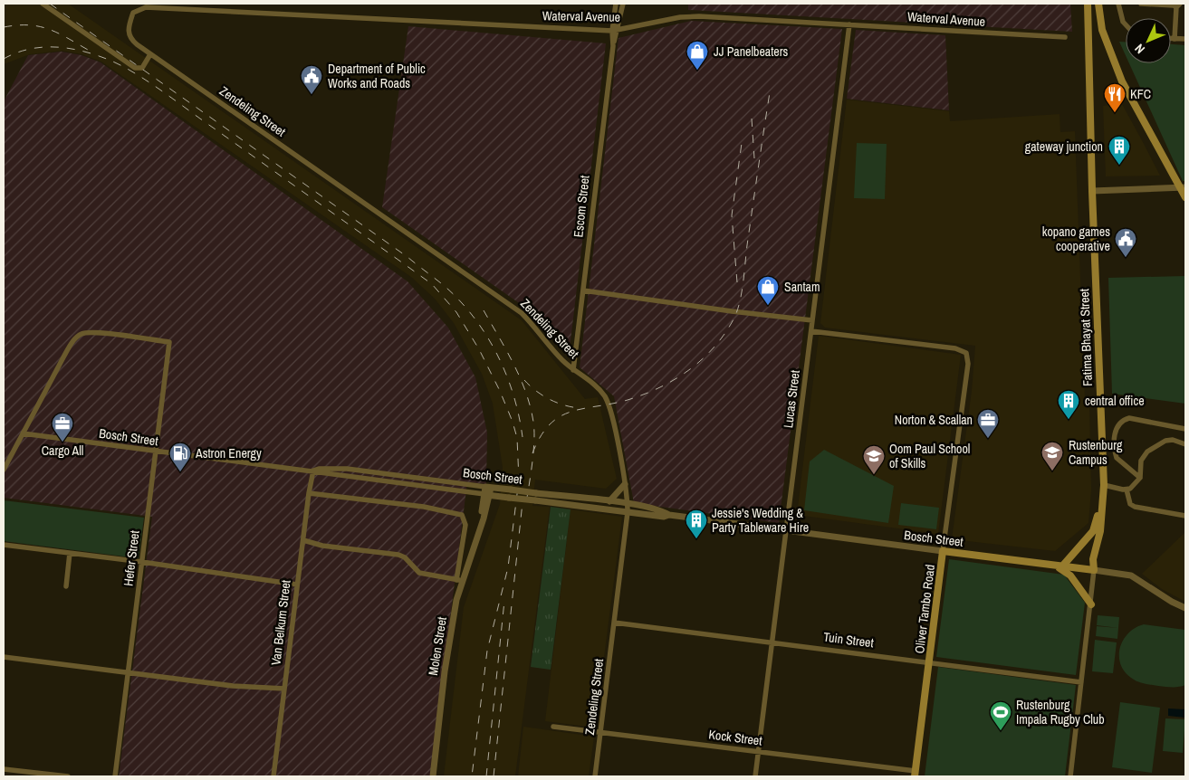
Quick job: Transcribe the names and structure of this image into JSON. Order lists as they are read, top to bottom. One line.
{"streets":{"main road":["Fatima Bhayat Street","Bosch Street","Oliver Tambo Road"],"street":["Waterval Avenue","Zendeling Street","Escom Street","Lucas Street","Hefer Street","Van Belkum Street","Tuin Street","Molen Street","Kock Street"]},"crossings":[["Waterval Avenue","Zendeling Street"],["Waterval Avenue","Escom Street"],["Waterval Avenue","Lucas Street"],["Zendeling Street","Escom Street"],["Zendeling Street","Bosch Street"],["Zendeling Street","Tuin Street"],["Zendeling Street","Kock Street"],["Fatima Bhayat Street","Bosch Street"],["Fatima Bhayat Street","Tuin Street"],["Lucas Street","Bosch Street"],["Lucas Street","Oliver Tambo Road"],["Lucas Street","Tuin Street"],["Lucas Street","Kock Street"],["Bosch Street","Hefer Street"],["Bosch Street","Oliver Tambo Road"],["Bosch Street","Van Belkum Street"],["Oliver Tambo Road","Tuin Street"],["Oliver Tambo Road","Kock Street"]],"places":{"shop":["JJ Panelbeaters","Santam"],"public building":["Department of Public Works and Roads","kopano games cooperative"],"restaurant":["KFC"],"building":["gateway junction","central office","Jessie's Wedding & Party Tableware Hire"],"office":["Norton & Scallan","Cargo All"],"school or university":["Rustenburg Campus","Oom Paul School of Skills"],"fuel station":["Astron Energy"],"sports":["Rustenburg Impala Rugby Club"]},"north":"bottom left"}
